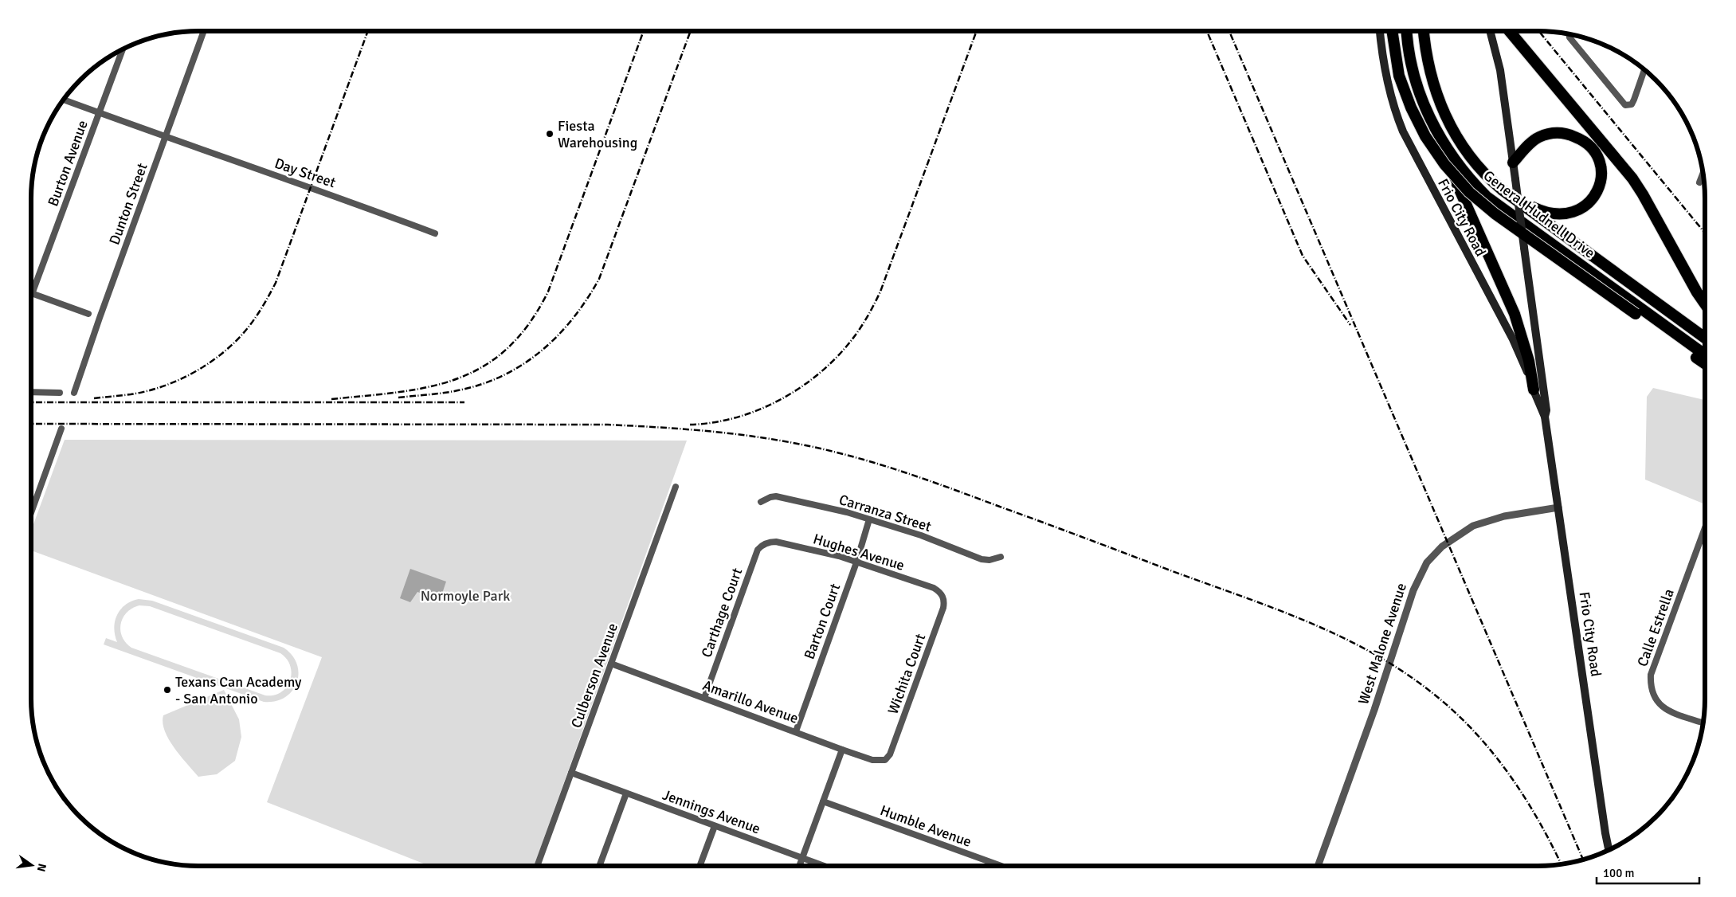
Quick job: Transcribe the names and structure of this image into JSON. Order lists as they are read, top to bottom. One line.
{"streets":{"highway":["General Hudnell Drive"],"main road":["Frio City Road"],"street":["Burton Avenue","Day Street","Dunton Street","Carranza Street","Hughes Avenue","Carthage Court","Barton Court","Calle Estrella","West Malone Avenue","Wichita Court","Culberson Avenue","Amarillo Avenue","Jennings Avenue","Humble Avenue"]},"crossings":[["Burton Avenue","Day Street"],["Day Street","Dunton Street"],["Frio City Road","West Malone Avenue"],["Carranza Street","Barton Court"],["Hughes Avenue","Carthage Court"],["Hughes Avenue","Barton Court"],["Hughes Avenue","Wichita Court"],["Carthage Court","Amarillo Avenue"],["Barton Court","Amarillo Avenue"],["Wichita Court","Amarillo Avenue"],["Culberson Avenue","Amarillo Avenue"],["Culberson Avenue","Jennings Avenue"]],"parks":["Normoyle Park"],"places":["Fiesta Warehousing","Texans Can Academy - San Antonio"],"scale_bar":"100 m","north":"right"}
